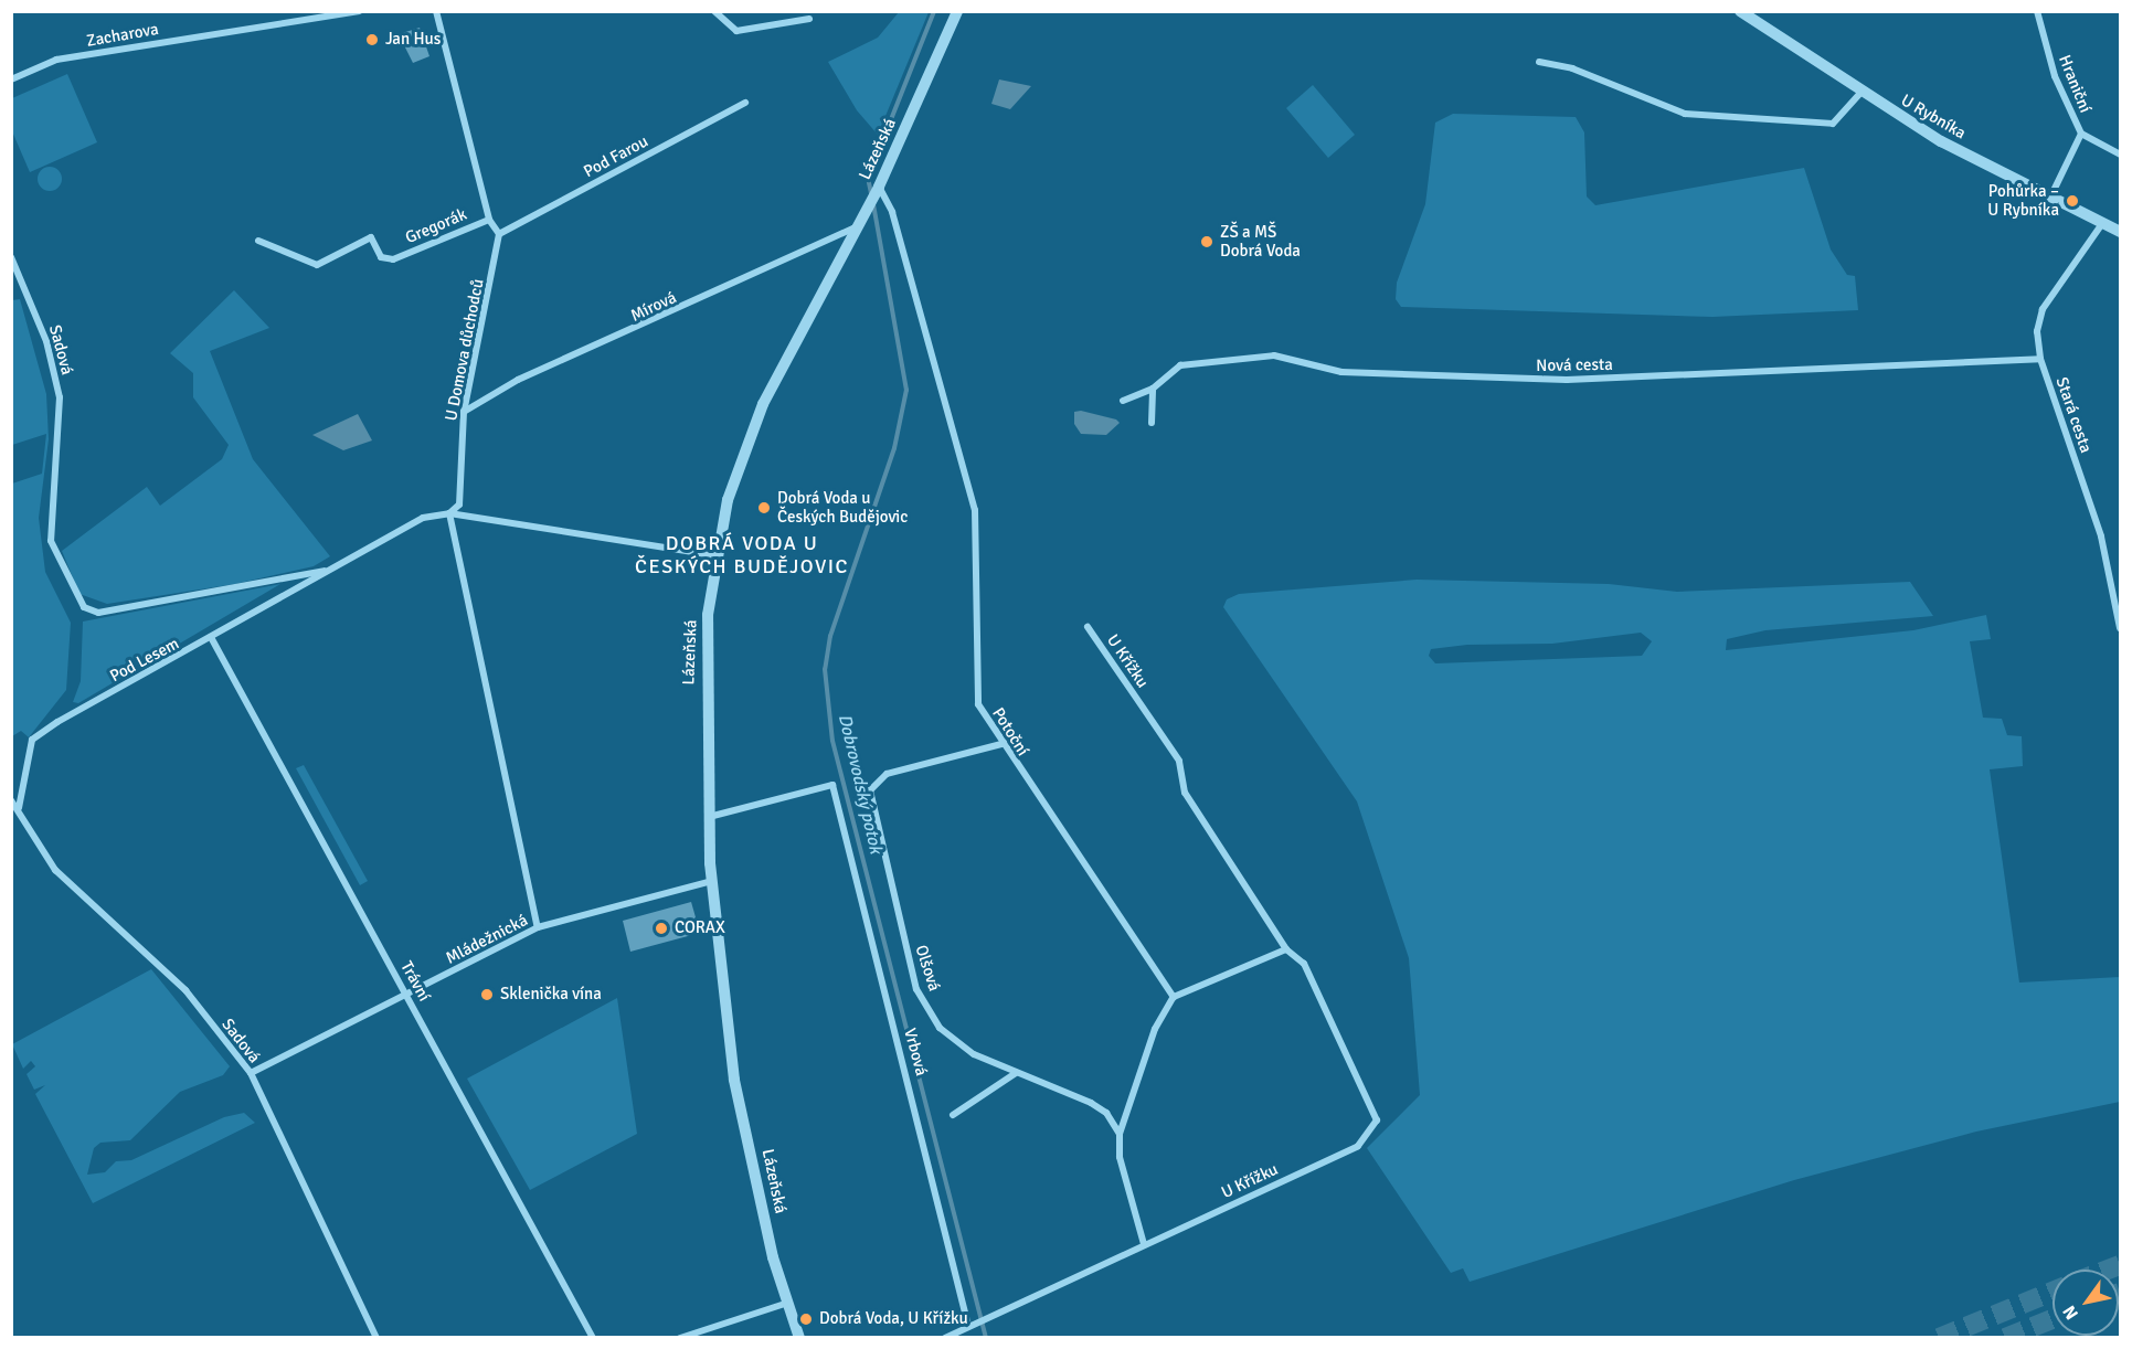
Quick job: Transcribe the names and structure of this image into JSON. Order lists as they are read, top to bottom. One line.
{"streets":{"street":["Zacharova","Hraniční","U Rybníka","Lázeňská","Pod Farou","Gregorák","Mírová","Sadová","U Domova důchodců","Nová cesta","Stará cesta","Pod Lesem","U Křížku","Potoční","Mládežnická","Olšová","Trávní","Vrbová"]},"crossings":[["Hraniční","U Rybníka"],["U Rybníka","Stará cesta"],["Lázeňská","Mírová"],["Lázeňská","Pod Lesem"],["Lázeňská","Potoční"],["Lázeňská","Mládežnická"],["Lázeňská","Vrbová"],["Pod Farou","U Domova důchodců"],["Mírová","U Domova důchodců"],["Sadová","Pod Lesem"],["Sadová","Mládežnická"],["U Domova důchodců","Pod Lesem"],["Nová cesta","Stará cesta"],["Pod Lesem","Trávní"],["U Křížku","Vrbová"],["Potoční","Olšová"],["Mládežnická","Trávní"]],"districts":["DOBRÁ VODA U ČESKÝCH BUDĚJOVIC"],"water":["Dobrovodský potok"],"places":["Jan Hus","Pohůrka – U Rybníka","ZŠ a MŠ Dobrá Voda","Dobrá Voda u Českých Budějovic","CORAX","Sklenička vína","Dobrá Voda, U Křížku"],"north":"bottom left"}
